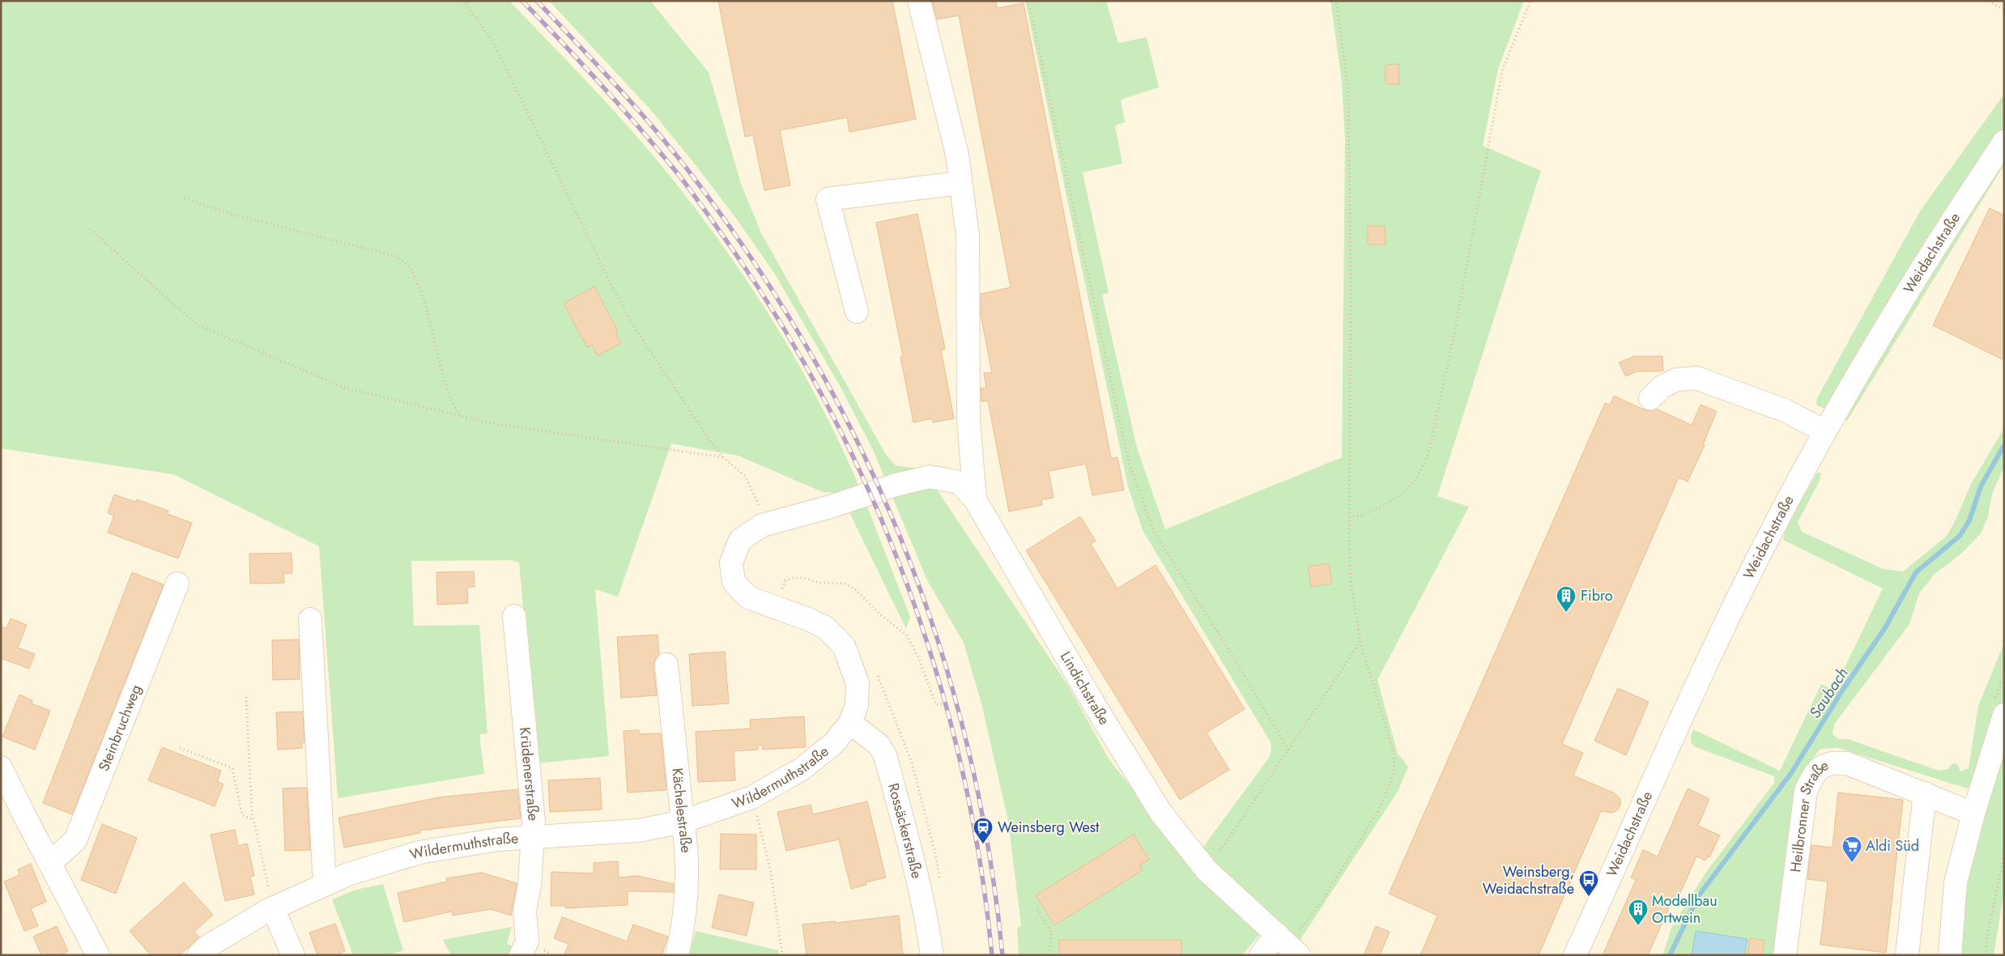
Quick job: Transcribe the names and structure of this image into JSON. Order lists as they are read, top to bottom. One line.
{"streets":{"street":["Weidachstraße","Lindichstraße","Steinbruchweg","Krüdenerstraße","Wildermuthstraße","Kächelestraße","Heilbronner Straße","Rossäckerstraße"]},"crossings":[["Lindichstraße","Wildermuthstraße"],["Krüdenerstraße","Wildermuthstraße"],["Wildermuthstraße","Kächelestraße"],["Wildermuthstraße","Rossäckerstraße"]],"water":["Saubach"],"places":{"building":["Fibro","Modellbau Ortwein"],"station":["Weinsberg West"],"supermarket":["Aldi Süd"],"bus stop":["Weinsberg, Weidachstraße"]}}
